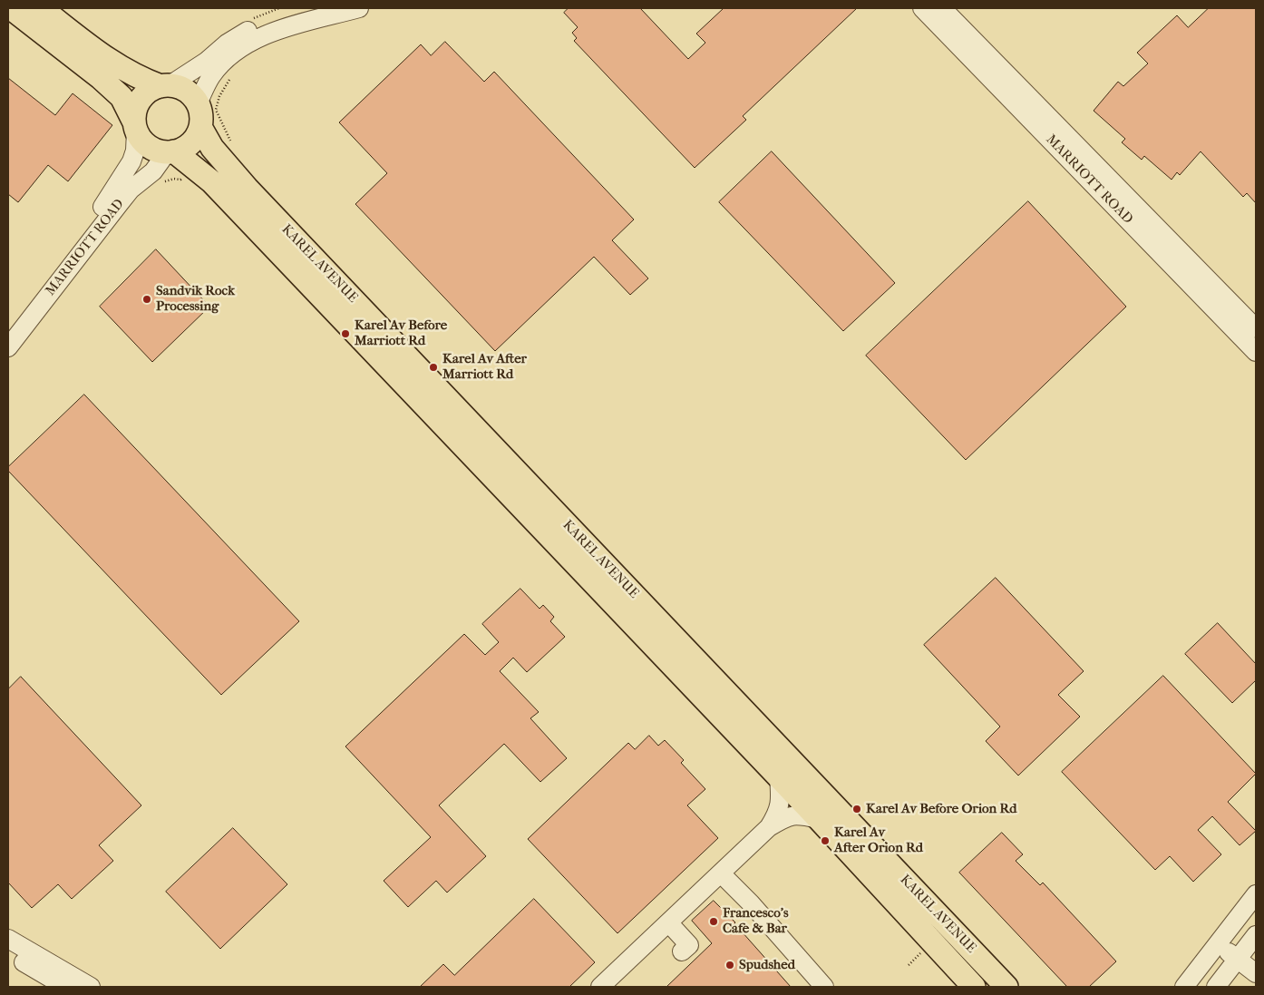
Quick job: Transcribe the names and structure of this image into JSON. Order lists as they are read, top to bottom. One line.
{"streets":{"main road":["KAREL AVENUE"],"street":["MARRIOTT ROAD"]},"crossings":[["MARRIOTT ROAD","KAREL AVENUE"]],"places":["Sandvik Rock Processing","Karel Av Before Marriott Rd","Karel Av After Marriott Rd","Karel Av Before Orion Rd","Karel Av After Orion Rd","Francesco's Cafe & Bar","Spudshed"]}
